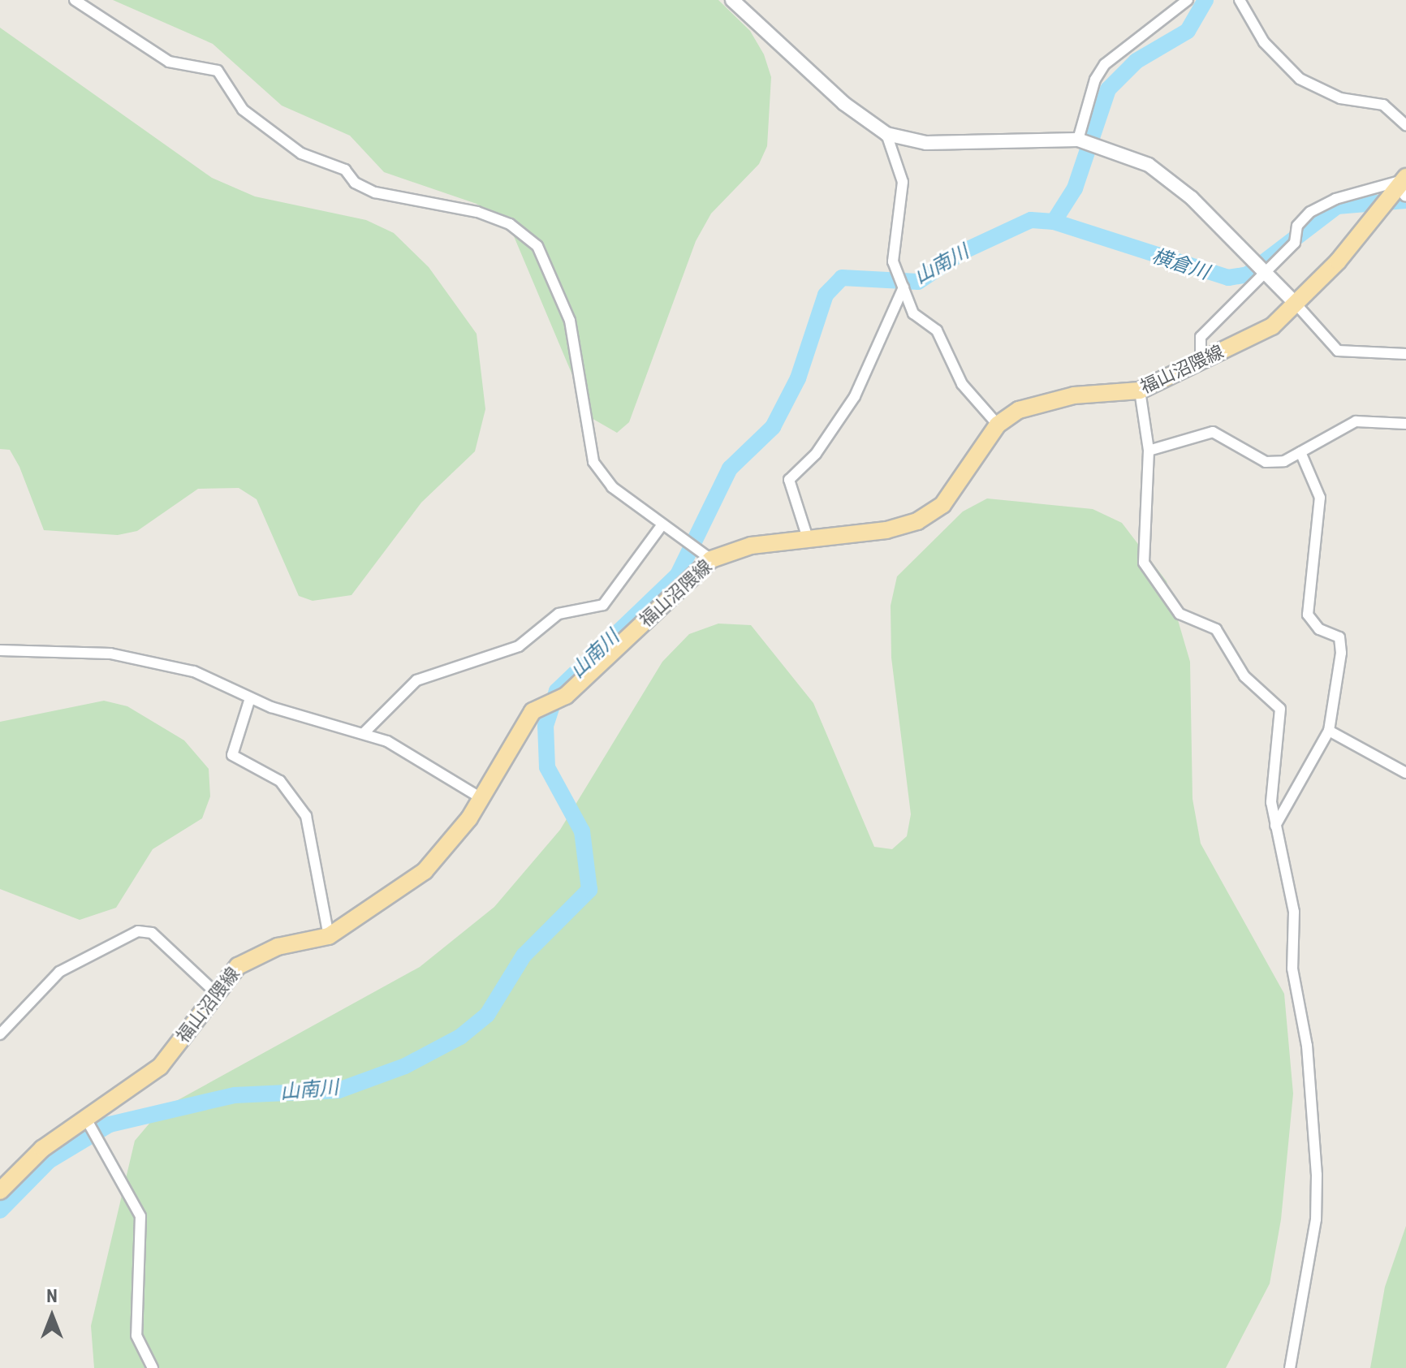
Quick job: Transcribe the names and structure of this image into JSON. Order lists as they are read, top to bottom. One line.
{"streets":{"main road":["福山沼隈線"]},"water":["山南川","横倉川"],"north":"top"}
